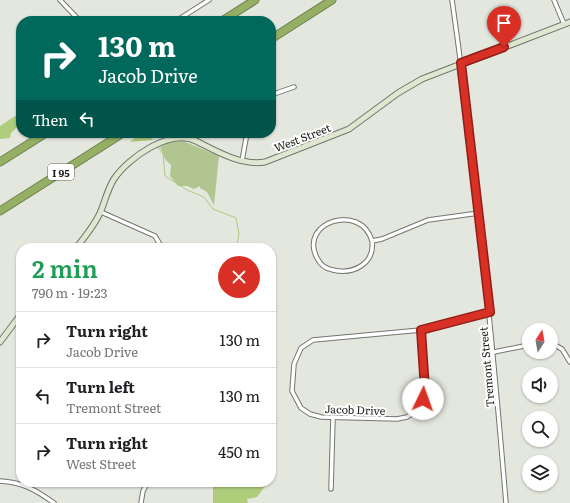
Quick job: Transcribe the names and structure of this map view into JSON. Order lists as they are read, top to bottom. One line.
{"streets":{"highway":["I 95"],"street":["West Street","Tremont Street","Jacob Drive"]},"crossings":[["West Street","Tremont Street"],["Tremont Street","Jacob Drive"]],"north":"top","page":{"turn":["130 m","Jacob Drive"],"then":"Then","heading":["2 min","790 m · 19:23"],"list":[{"name":"Turn right","note":"Jacob Drive","value":"130 m"},{"name":"Turn left","note":"Tremont Street","value":"130 m"},{"name":"Turn right","note":"West Street","value":"450 m"}]}}
